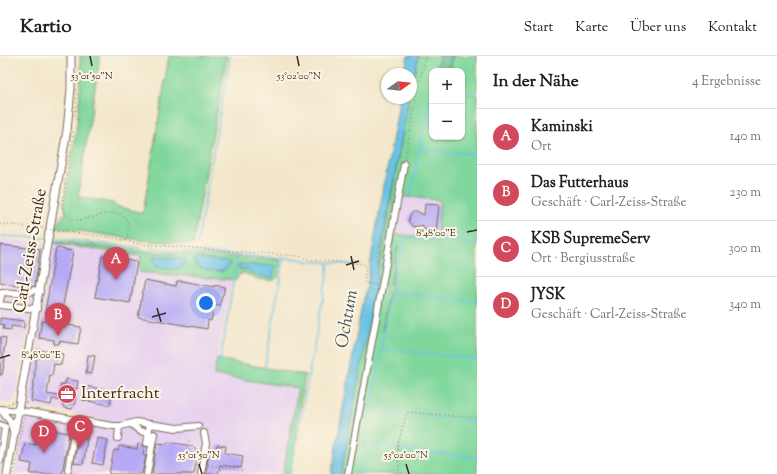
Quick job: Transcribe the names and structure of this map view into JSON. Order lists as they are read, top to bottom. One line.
{"streets":{"main road":["Carl-Zeiss-Straße"]},"water":["Ochtum"],"places":{"office":["Interfracht"]},"north":"right","page":{"header":"Kartio","nav":["Start","Karte","Über uns","Kontakt"],"heading":["In der Nähe","4 Ergebnisse"],"map_buttons":["+","−"],"list":[{"mark":"A","name":"Kaminski","note":"Ort","value":"140 m"},{"mark":"B","name":"Das Futterhaus","note":"Geschäft · Carl-Zeiss-Straße","value":"230 m"},{"mark":"C","name":"KSB SupremeServ","note":"Ort · Bergiusstraße","value":"300 m"},{"mark":"D","name":"JYSK","note":"Geschäft · Carl-Zeiss-Straße","value":"340 m"}],"pins":["A","B","C","D"]},"coordinates":["53°01'50\"N","53°02'00\"N","8°48'00\"E"]}
